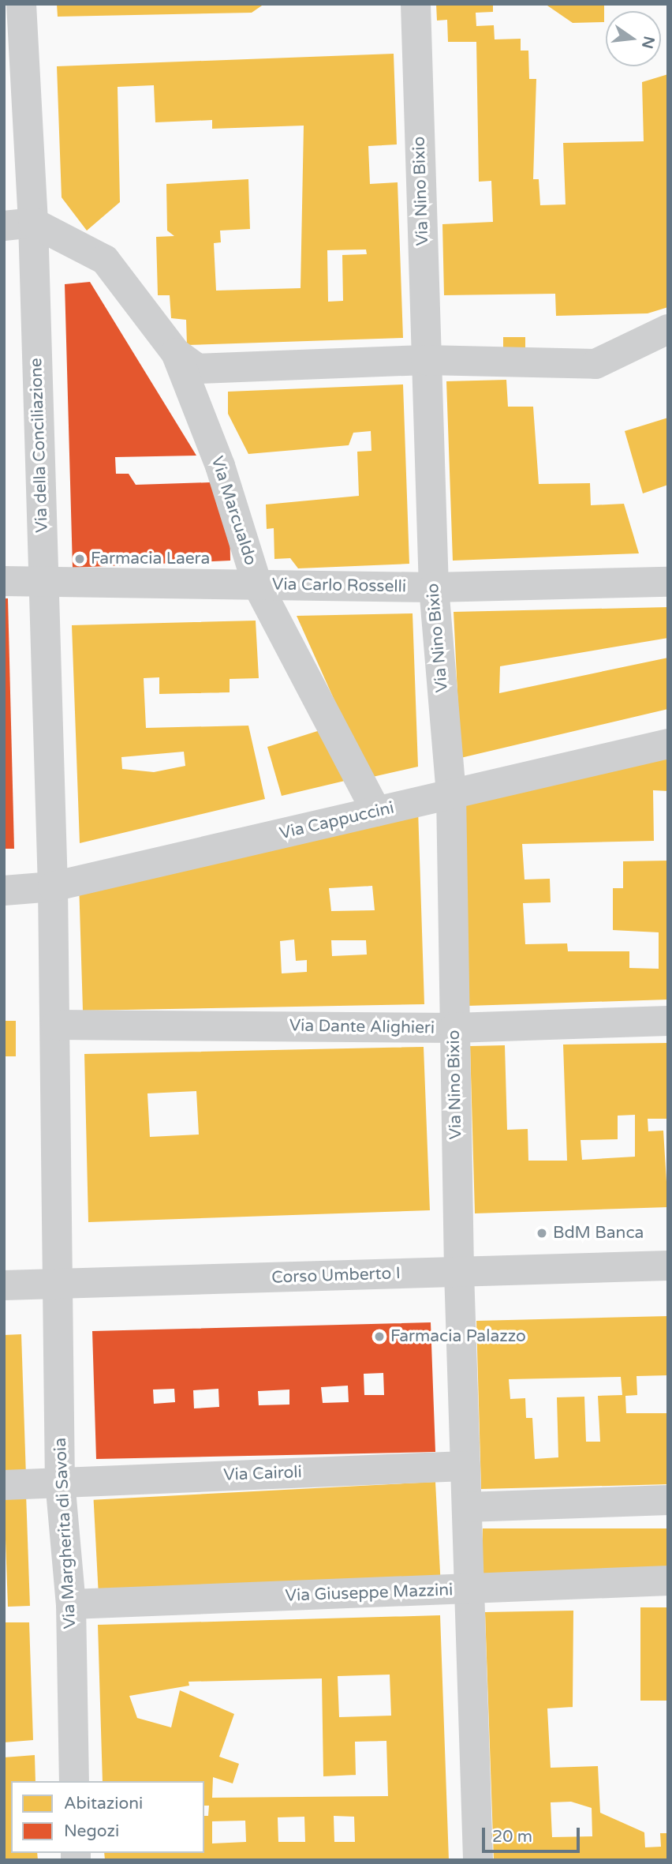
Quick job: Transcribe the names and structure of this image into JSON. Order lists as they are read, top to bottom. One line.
{"streets":{"street":["Via Nino Bixio","Via della Conciliazione","Via Marcualdo","Via Carlo Rosselli","Via Cappuccini","Via Dante Alighieri","Corso Umberto I","Via Cairoli","Via Margherita di Savoia","Via Giuseppe Mazzini"]},"crossings":[["Via Nino Bixio","Via Carlo Rosselli"],["Via Nino Bixio","Via Cappuccini"],["Via Nino Bixio","Via Dante Alighieri"],["Via Nino Bixio","Corso Umberto I"],["Via Nino Bixio","Via Cairoli"],["Via Nino Bixio","Via Giuseppe Mazzini"],["Via della Conciliazione","Via Carlo Rosselli"],["Via della Conciliazione","Via Cappuccini"],["Via della Conciliazione","Via Dante Alighieri"],["Via della Conciliazione","Via Margherita di Savoia"],["Via Marcualdo","Via Carlo Rosselli"],["Via Marcualdo","Via Cappuccini"],["Via Dante Alighieri","Via Margherita di Savoia"],["Corso Umberto I","Via Margherita di Savoia"],["Via Cairoli","Via Margherita di Savoia"],["Via Margherita di Savoia","Via Giuseppe Mazzini"]],"places":["Farmacia Laera","BdM Banca","Farmacia Palazzo"],"legend":["Abitazioni","Negozi"],"scale_bar":"20 m","north":"right"}
